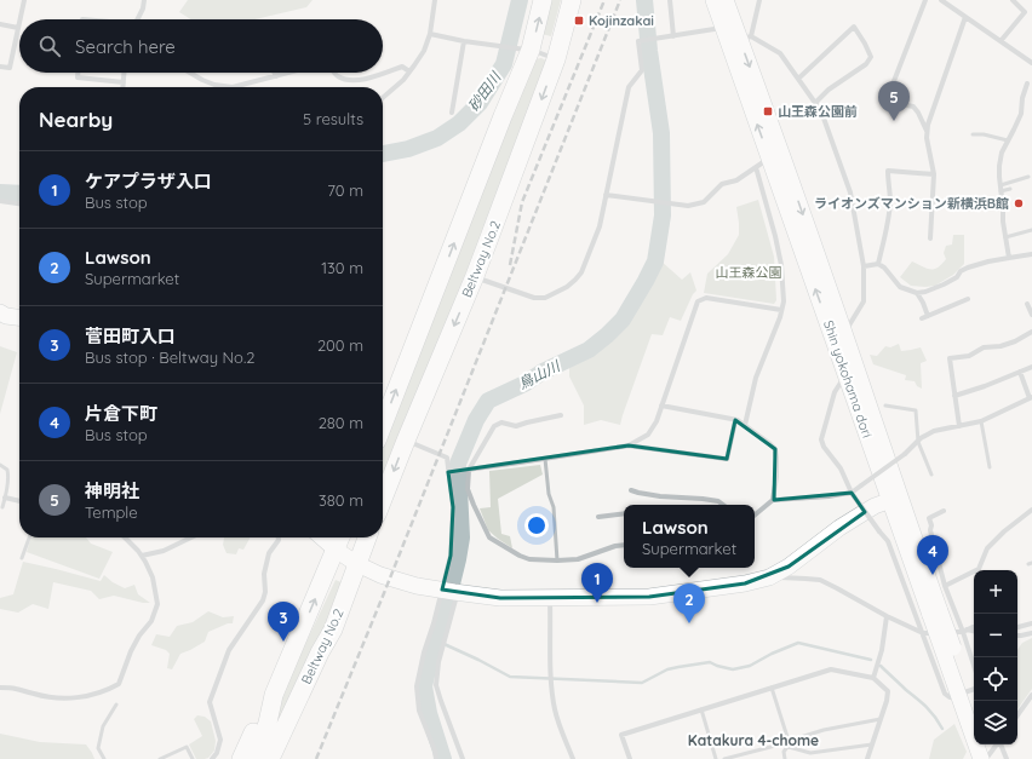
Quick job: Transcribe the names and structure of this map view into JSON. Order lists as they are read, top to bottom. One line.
{"streets":{"main road":["Beltway No.2"],"street":["Shin yokohama dori"]},"districts":["Katakura 4-chome"],"water":["砂田川","鳥山川"],"parks":["山王森公園"],"places":{"transit":["Kojinzakai","山王森公園前"],"other":["ライオンズマンション新横浜B館"]},"page":{"search":"Search here","pins":["5","4","1","2","3"],"heading":["Nearby","5 results"],"list":[{"mark":"1","name":"ケアプラザ入口","note":"Bus stop","value":"70 m"},{"mark":"2","name":"Lawson","note":"Supermarket","value":"130 m"},{"mark":"3","name":"菅田町入口","note":"Bus stop · Beltway No.2","value":"200 m"},{"mark":"4","name":"片倉下町","note":"Bus stop","value":"280 m"},{"mark":"5","name":"神明社","note":"Temple","value":"380 m"}],"popup":["Lawson","Supermarket"],"map_buttons":["+","−"]}}
